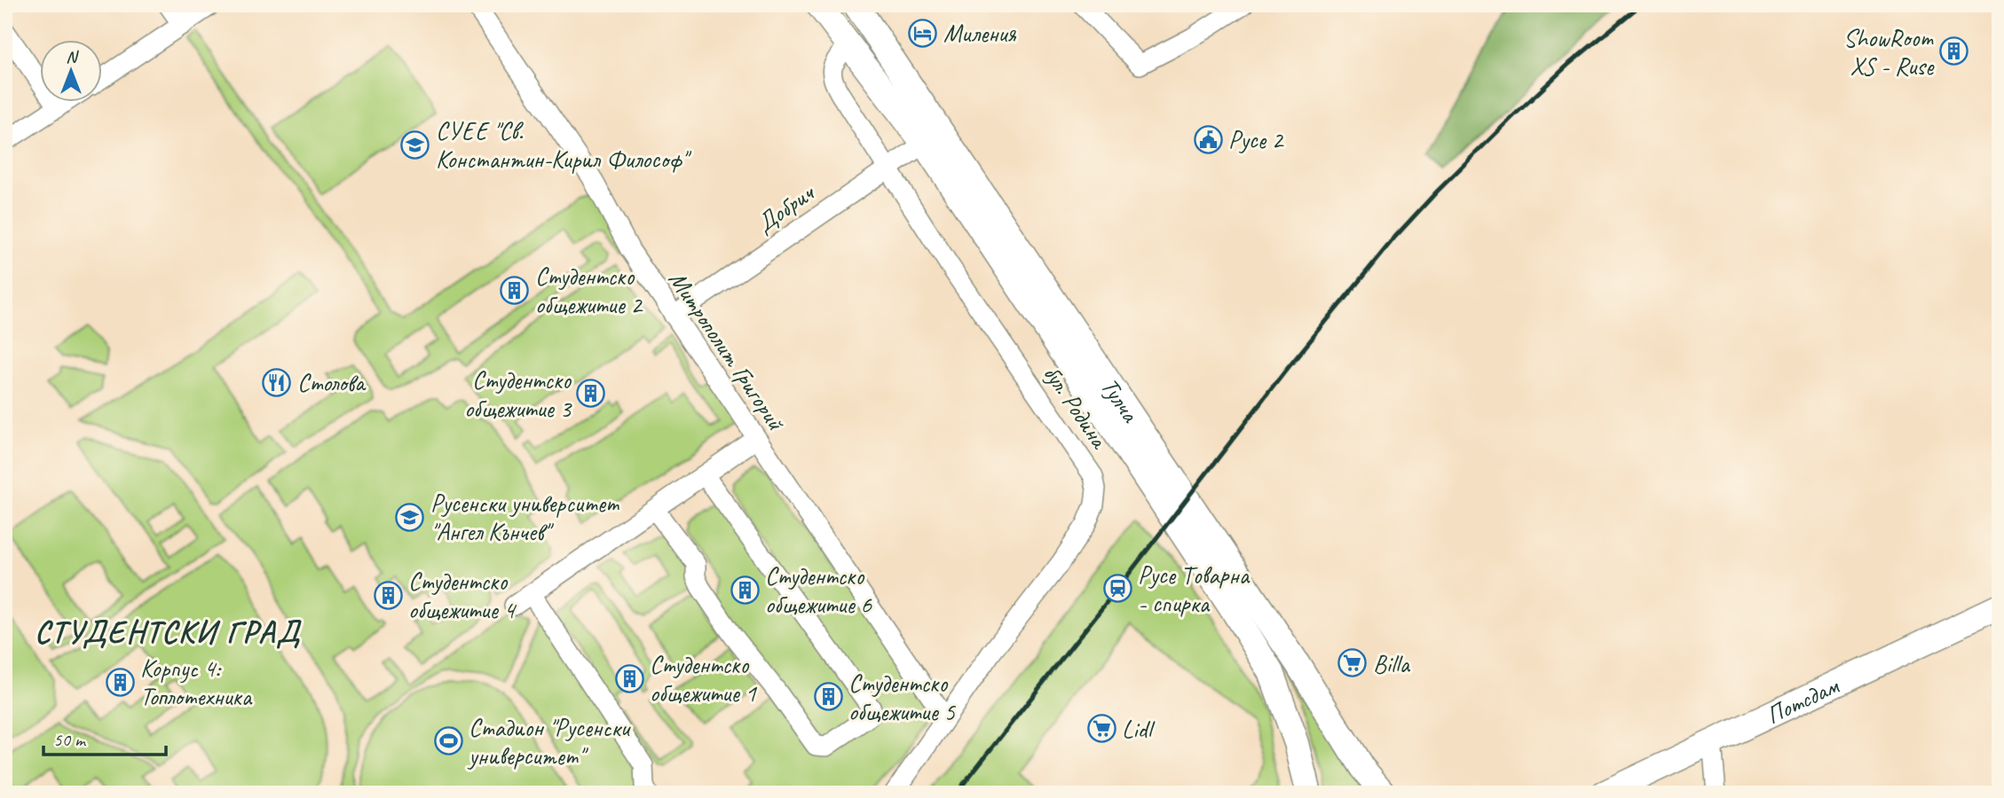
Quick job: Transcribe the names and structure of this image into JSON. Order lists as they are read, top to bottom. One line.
{"streets":{"main road":["Тулча","Потсдам"],"street":["Добрич","Митрополит Григорий","бул. Родина"]},"crossings":[["Добрич","Митрополит Григорий"],["Добрич","Тулча"],["Добрич","бул. Родина"],["Митрополит Григорий","бул. Родина"],["Тулча","бул. Родина"]],"districts":["СТУДЕНТСКИ ГРАД"],"places":{"hotel":["Миления"],"building":["ShowRoom XS - Ruse","Студентско общежитие 2","Студентско общежитие 3","Студентско общежитие 6","Студентско общежитие 4","Студентско общежитие 1","Корпус 4: Топлотехника","Студентско общежитие 5"],"public building":["Русе 2"],"school or university":["СУЕЕ \"Св. Константин-Кирил Философ\"","Русенски университет \"Ангел Кънчев\""],"restaurant":["Столова"],"station":["Русе Товарна - спирка"],"supermarket":["Billa","Lidl"],"sports":["Стадион \"Русенски университет\""]},"scale_bar":"50 m","north":"top"}
